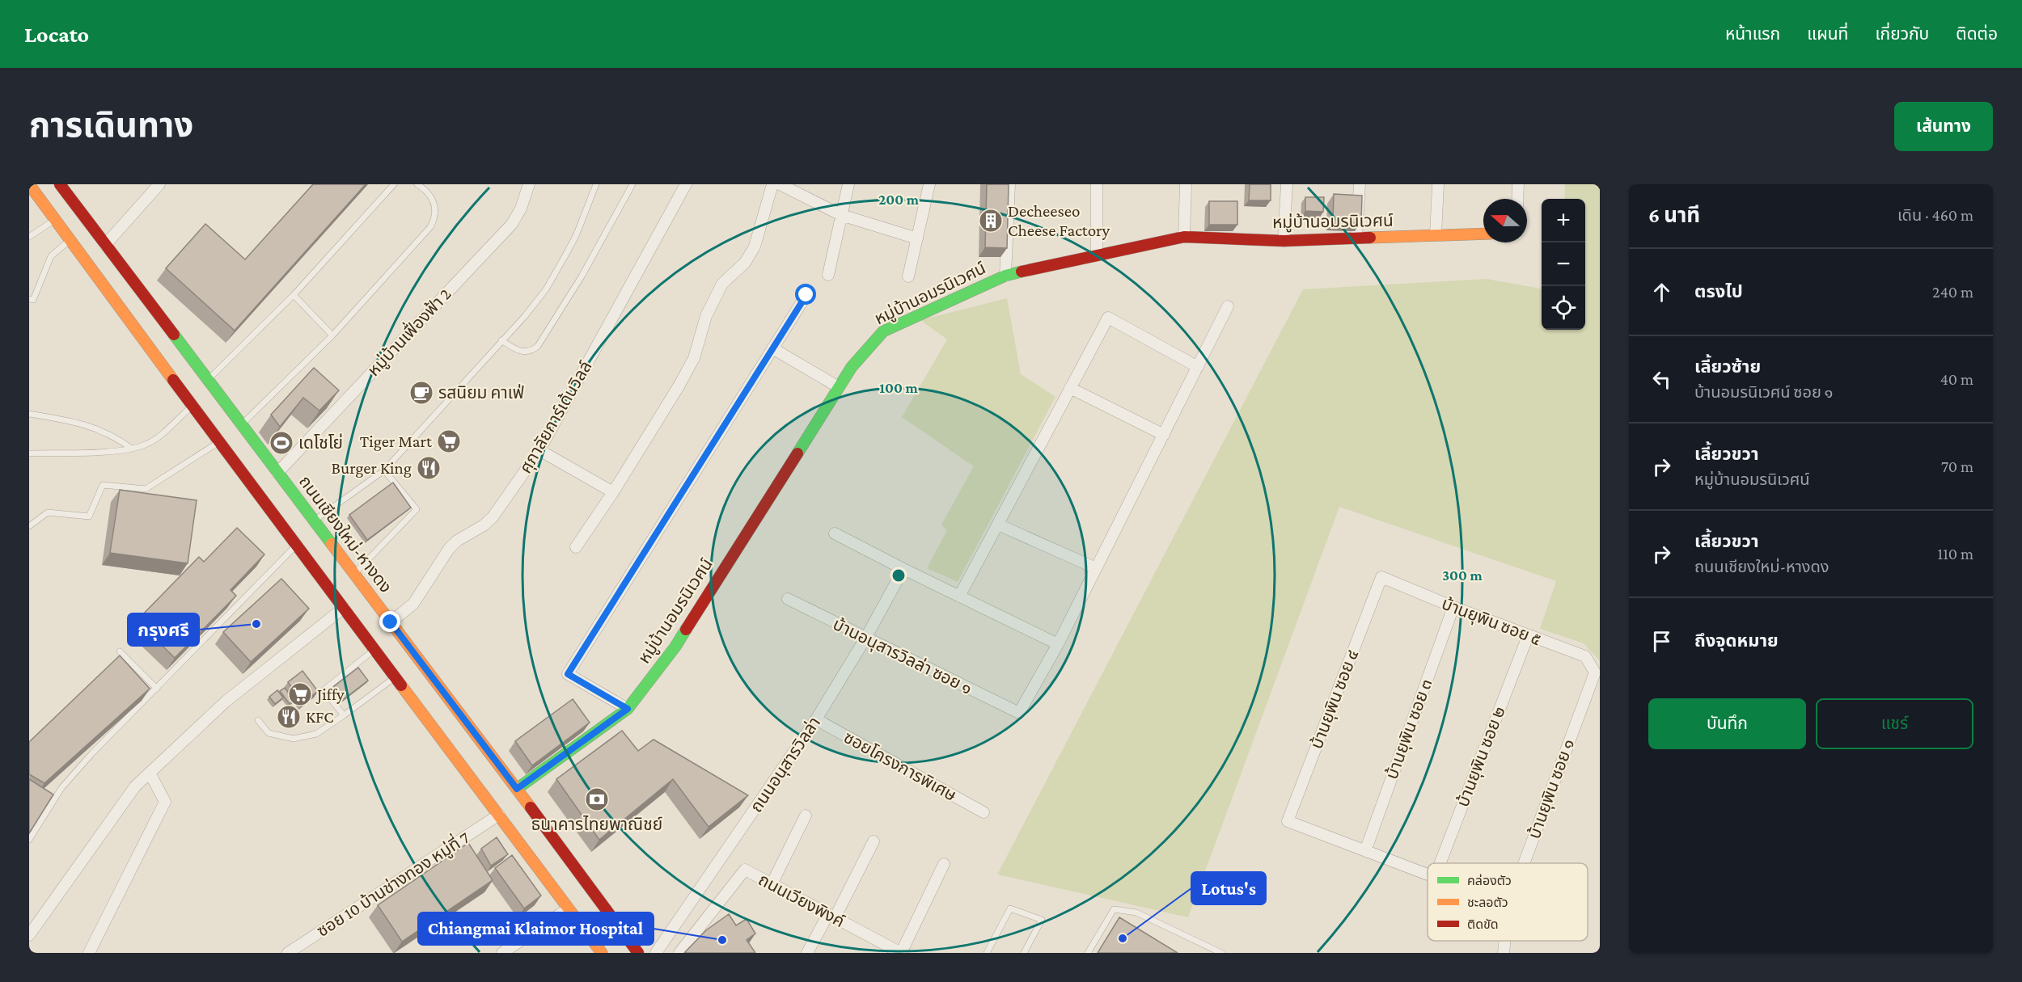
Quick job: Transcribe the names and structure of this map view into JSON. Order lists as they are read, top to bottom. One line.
{"streets":{"main road":["หมู่บ้านอมรนิเวศน์","ถนนเชียงใหม่-หางดง"],"street":["หมู่บ้านเฟื่องฟ้า 2","ศุภาลัยการ์เด้นวิลล์","บ้านยุพิน ซอย ๕","บ้านอนุสารวิลล่า ซอย ๑","บ้านยุพิน ซอย ๔","บ้านยุพิน ซอย ๓","บ้านยุพิน ซอย ๒","ถนนอนุสารวิลล่า","ซอยโครงการพิเศษ","บ้านยุพิน ซอย ๑","ซอย 10 บ้านช่างทอง หมู่ที่ 7","ถนนเวียงพิงค์"]},"crossings":[["หมู่บ้านอมรนิเวศน์","ถนนเชียงใหม่-หางดง"],["หมู่บ้านเฟื่องฟ้า 2","ถนนเชียงใหม่-หางดง"],["ศุภาลัยการ์เด้นวิลล์","ถนนเชียงใหม่-หางดง"],["ถนนเชียงใหม่-หางดง","ซอย 10 บ้านช่างทอง หมู่ที่ 7"],["บ้านยุพิน ซอย ๕","บ้านยุพิน ซอย ๔"],["บ้านยุพิน ซอย ๕","บ้านยุพิน ซอย ๓"],["บ้านยุพิน ซอย ๕","บ้านยุพิน ซอย ๒"],["บ้านยุพิน ซอย ๕","บ้านยุพิน ซอย ๑"],["บ้านอนุสารวิลล่า ซอย ๑","ถนนอนุสารวิลล่า"],["บ้านยุพิน ซอย ๔","บ้านยุพิน ซอย ๓"],["ถนนอนุสารวิลล่า","ซอยโครงการพิเศษ"]],"places":{"building":["Decheeseo Cheese Factory"],"cafe":["รสนิยม คาเฟ่"],"supermarket":["Tiger Mart","Jiffy"],"sports":["เดโชโย่"],"restaurant":["Burger King","KFC"],"other":["กรุงศรี","Lotus's","Chiangmai Klaimor Hospital"],"bank":["ธนาคารไทยพาณิชย์"]},"legend":["คล่องตัว","ชะลอตัว","ติดขัด"],"north":"left","page":{"header":"Locato","nav":["หน้าแรก","แผนที่","เกี่ยวกับ","ติดต่อ"],"title":"การเดินทาง","buttons":["เส้นทาง",["บันทึก","แชร์"]],"heading":["6 นาที","เดิน · 460 m"],"map_buttons":["+","−"],"list":[["ตรงไป","240 m"],["เลี้ยวซ้าย","บ้านอมรนิเวศน์ ซอย ๑","40 m"],["เลี้ยวขวา","หมู่บ้านอมรนิเวศน์","70 m"],["เลี้ยวขวา","ถนนเชียงใหม่-หางดง","110 m"],"ถึงจุดหมาย"]},"rings":["200 m","100 m","300 m"]}
